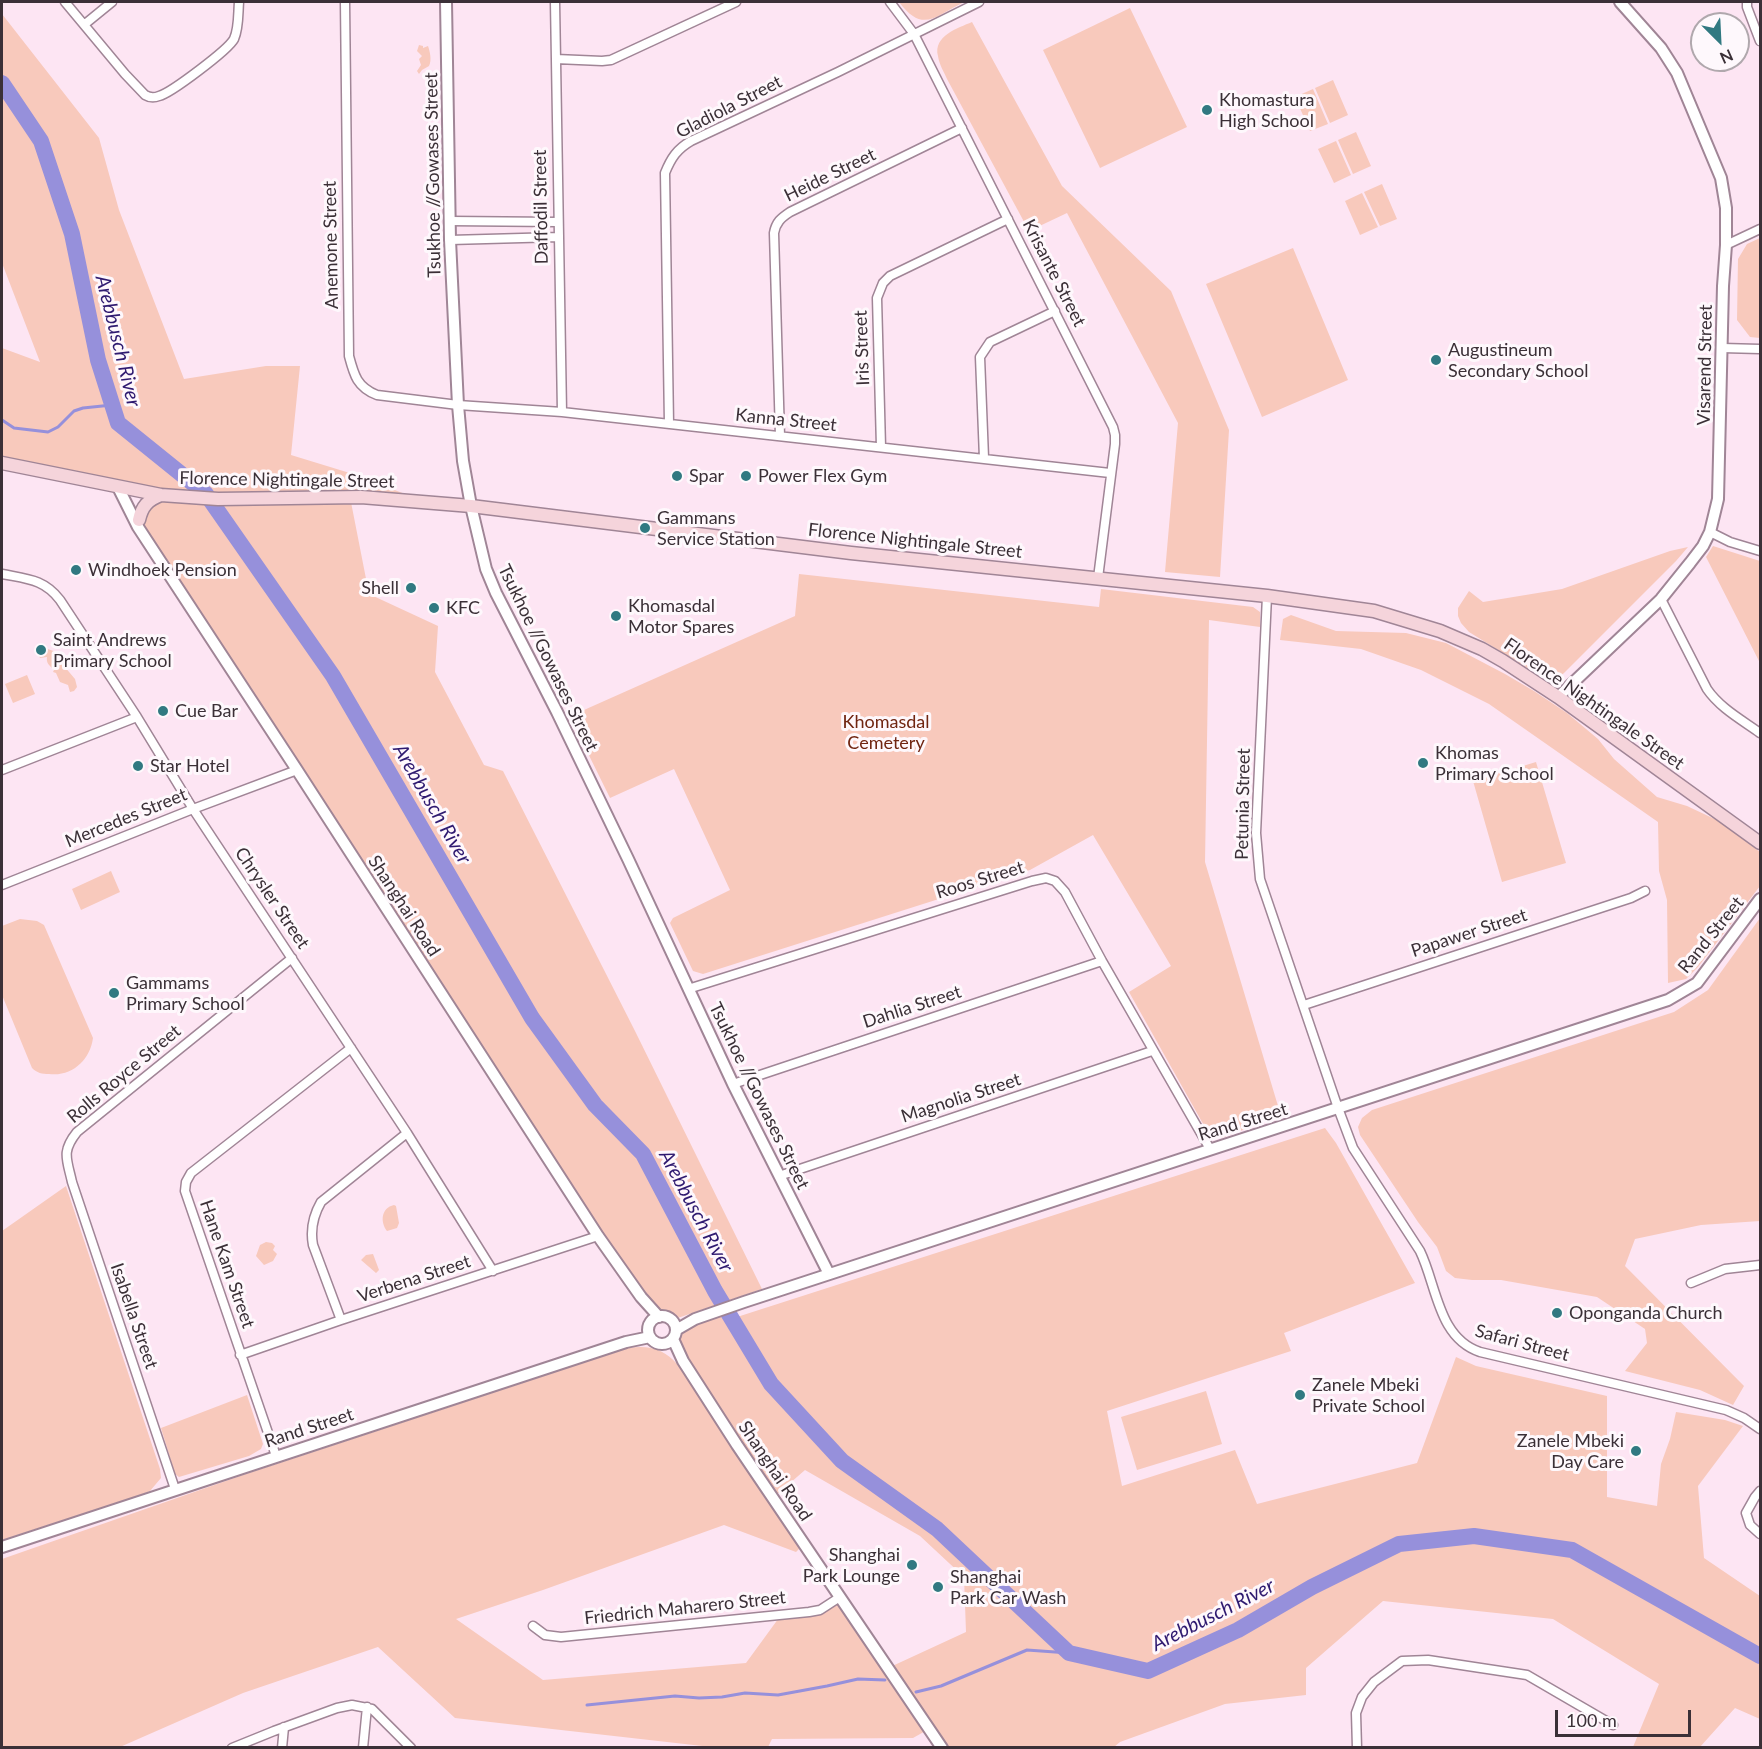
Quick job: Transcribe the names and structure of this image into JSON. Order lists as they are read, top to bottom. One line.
{"streets":{"main road":["Florence Nightingale Street"],"street":["Gladiola Street","Tsukhoe //Gowases Street","Heide Street","Daffodil Street","Anemone Street","Krisante Street","Iris Street","Visarend Street","Kanna Street","Petunia Street","Mercedes Street","Roos Street","Chrysler Street","Shanghai Road","Papawer Street","Rand Street","Dahlia Street","Rolls Royce Street","Magnolia Street","Hane Kam Street","Verbena Street","Isabella Street","Safari Street","Friedrich Maharero Street"]},"crossings":[["Gladiola Street","Krisante Street"],["Gladiola Street","Kanna Street"],["Tsukhoe //Gowases Street","Anemone Street"],["Tsukhoe //Gowases Street","Kanna Street"],["Tsukhoe //Gowases Street","Florence Nightingale Street"],["Tsukhoe //Gowases Street","Roos Street"],["Tsukhoe //Gowases Street","Rand Street"],["Tsukhoe //Gowases Street","Dahlia Street"],["Tsukhoe //Gowases Street","Magnolia Street"],["Heide Street","Krisante Street"],["Heide Street","Kanna Street"],["Daffodil Street","Kanna Street"],["Anemone Street","Kanna Street"],["Krisante Street","Iris Street"],["Krisante Street","Kanna Street"],["Krisante Street","Florence Nightingale Street"],["Iris Street","Kanna Street"],["Visarend Street","Florence Nightingale Street"],["Florence Nightingale Street","Petunia Street"],["Florence Nightingale Street","Shanghai Road"],["Petunia Street","Papawer Street"],["Petunia Street","Rand Street"],["Petunia Street","Safari Street"],["Mercedes Street","Chrysler Street"],["Mercedes Street","Shanghai Road"],["Roos Street","Rand Street"],["Roos Street","Dahlia Street"],["Roos Street","Magnolia Street"],["Chrysler Street","Rolls Royce Street"],["Chrysler Street","Hane Kam Street"],["Chrysler Street","Verbena Street"],["Shanghai Road","Rand Street"],["Shanghai Road","Verbena Street"],["Shanghai Road","Friedrich Maharero Street"],["Rand Street","Hane Kam Street"],["Rand Street","Isabella Street"],["Rand Street","Safari Street"],["Rolls Royce Street","Isabella Street"],["Hane Kam Street","Verbena Street"]],"water":["Arebbusch River"],"parks":["Khomasdal Cemetery"],"places":["Khomastura High School","Augustineum Secondary School","Spar","Power Flex Gym","Gammans Service Station","Windhoek Pension","Shell","KFC","Khomasdal Motor Spares","Saint Andrews Primary School","Cue Bar","Khomas Primary School","Star Hotel","Gammams Primary School","Oponganda Church","Zanele Mbeki Private School","Zanele Mbeki Day Care","Shanghai Park Lounge","Shanghai Park Car Wash"],"scale_bar":"100 m","north":"bottom right"}
